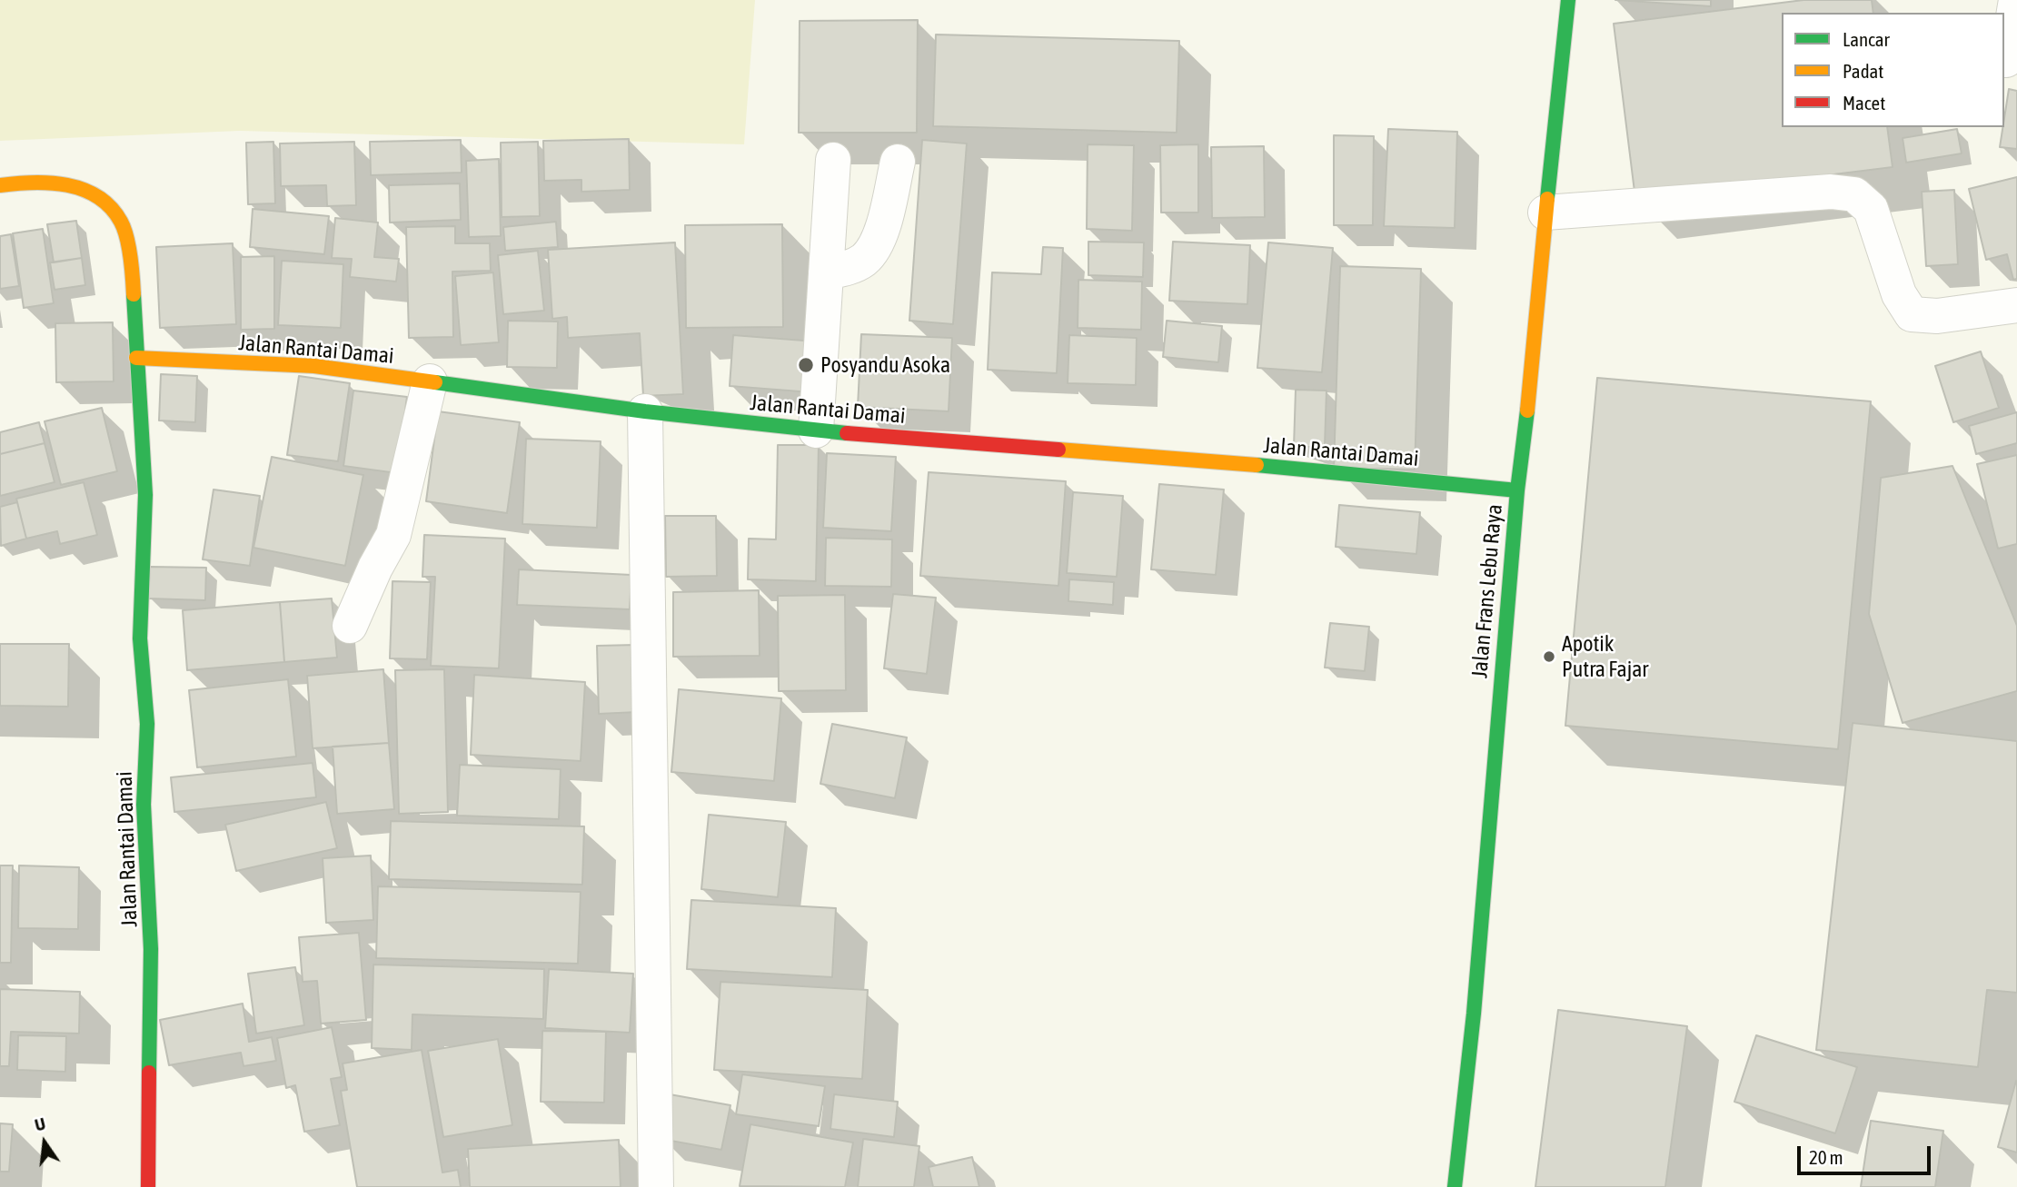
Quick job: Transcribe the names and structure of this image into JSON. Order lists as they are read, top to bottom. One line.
{"streets":{"street":["Jalan Rantai Damai","Jalan Frans Lebu Raya"]},"crossings":[["Jalan Rantai Damai","Jalan Frans Lebu Raya"]],"places":["Posyandu Asoka","Apotik Putra Fajar"],"legend":["Lancar","Padat","Macet"],"scale_bar":"20 m","north":"top"}
